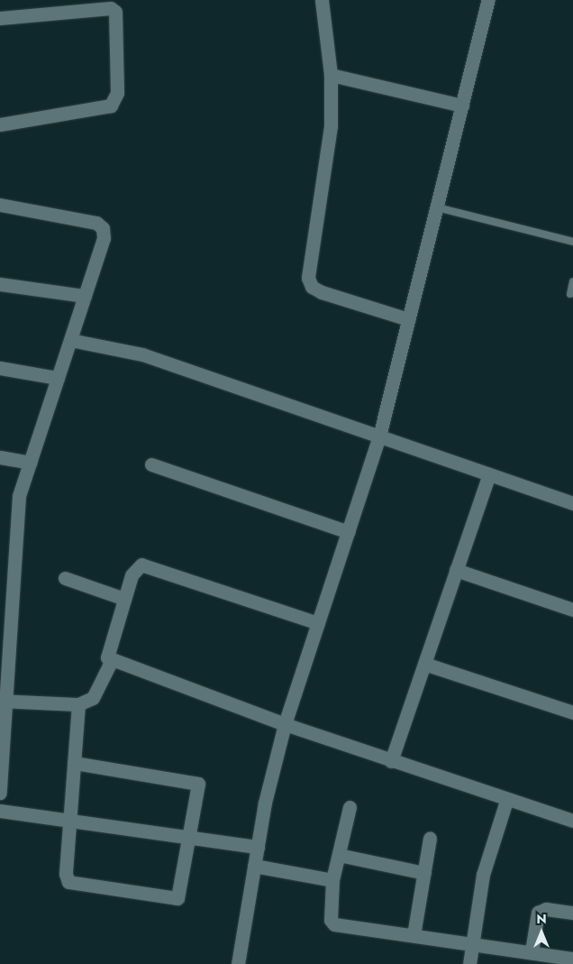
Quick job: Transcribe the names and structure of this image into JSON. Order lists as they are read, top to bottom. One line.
{"north":"top"}
